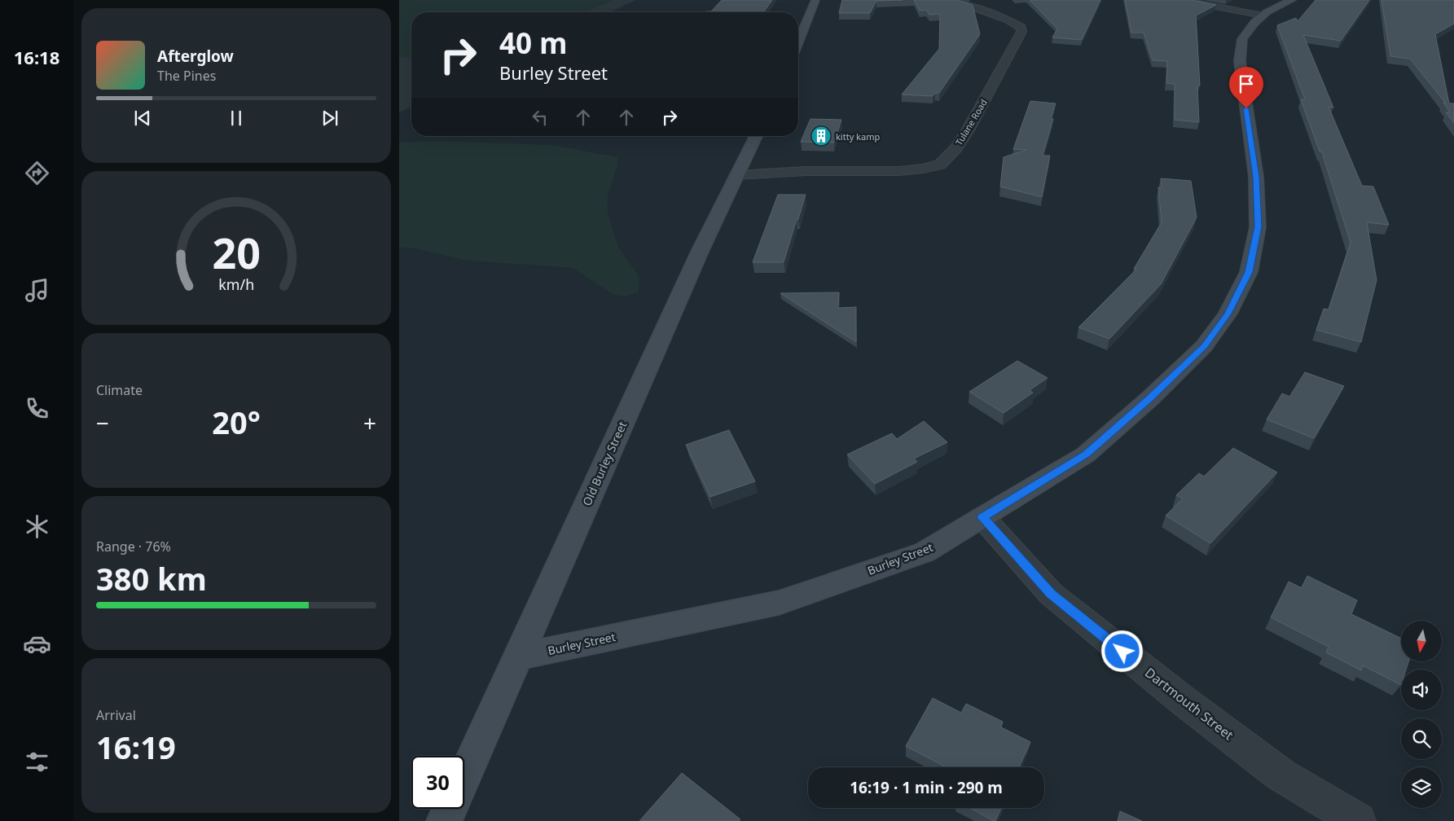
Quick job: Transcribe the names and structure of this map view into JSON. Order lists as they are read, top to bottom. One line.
{"streets":{"main road":["Old Burley Street","Burley Street"],"street":["Tulane Road","Dartmouth Street"]},"crossings":[["Tulane Road","Old Burley Street"],["Old Burley Street","Burley Street"],["Burley Street","Dartmouth Street"]],"places":{"building":["kitty kamp"]},"north":"bottom","page":{"tabs":"16:18","turn":["40 m","Burley Street"],"song":["Afterglow","The Pines"],"tile":["Climate",["Range · 76%","380 km"],["Arrival","16:19"]],"heat":["−","20°","+"],"limit":"30","trip":"16:19 · 1 min · 290 m","gauge":["20","km/h"]}}
